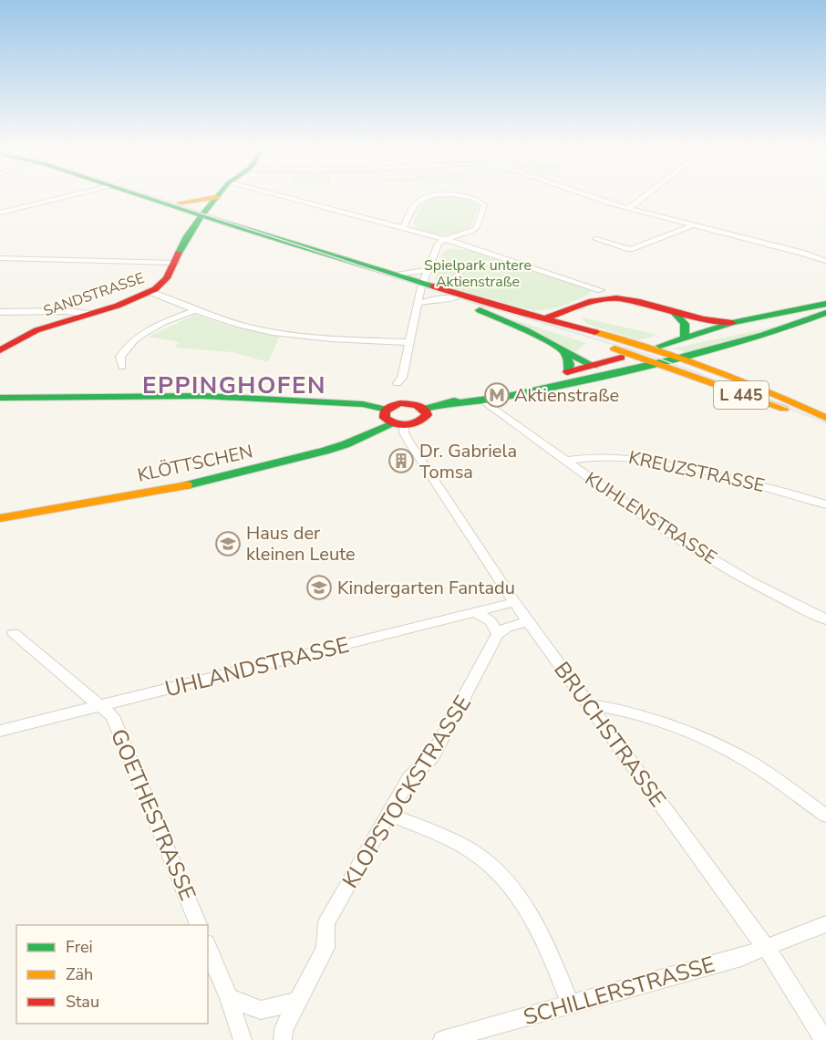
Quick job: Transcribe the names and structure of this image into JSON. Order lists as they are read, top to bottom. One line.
{"streets":{"main road":["SANDSTRASSE","L 445","KLÖTTSCHEN"],"street":["KREUZSTRASSE","KUHLENSTRASSE","UHLANDSTRASSE","BRUCHSTRASSE","KLOPSTOCKSTRASSE","GOETHESTRASSE","SCHILLERSTRASSE"]},"crossings":[["SANDSTRASSE","L 445"],["KLÖTTSCHEN","BRUCHSTRASSE"],["KREUZSTRASSE","KUHLENSTRASSE"],["UHLANDSTRASSE","BRUCHSTRASSE"],["UHLANDSTRASSE","GOETHESTRASSE"],["BRUCHSTRASSE","SCHILLERSTRASSE"]],"districts":["EPPINGHOFEN"],"parks":["Spielpark untere Aktienstraße"],"places":{"metro station":["Aktienstraße"],"building":["Dr. Gabriela Tomsa"],"school or university":["Haus der kleinen Leute","Kindergarten Fantadu"]},"legend":["Frei","Zäh","Stau"]}
